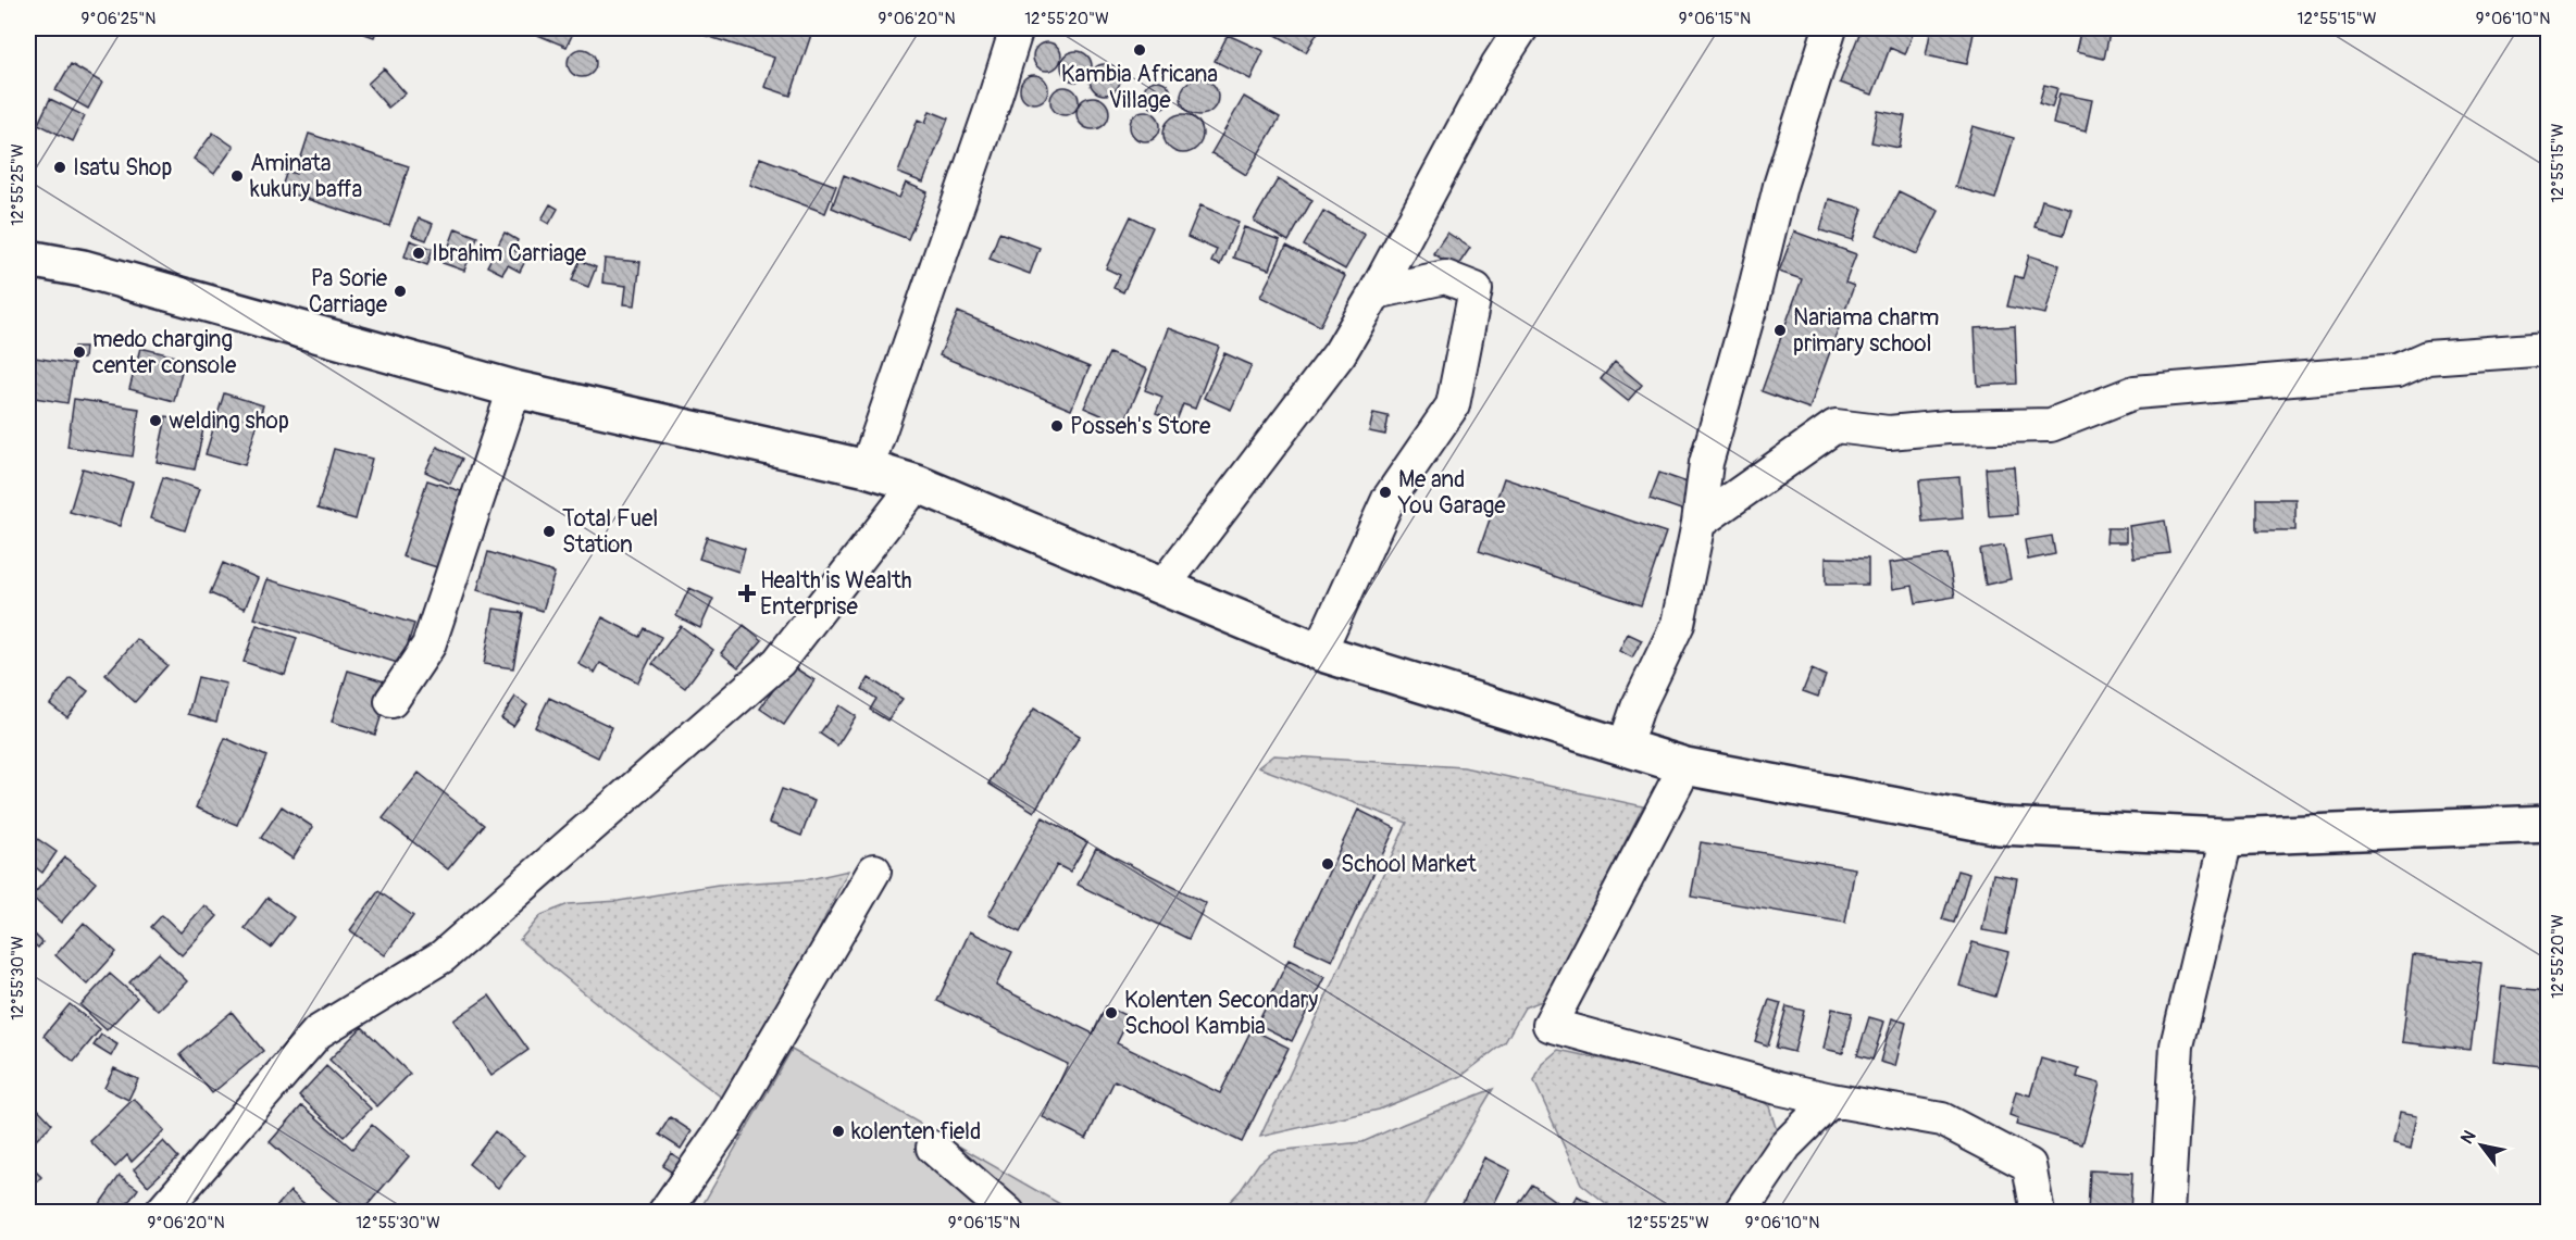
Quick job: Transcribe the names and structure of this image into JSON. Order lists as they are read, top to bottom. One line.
{"places":{"other":["Kambia Africana Village","Isatu Shop","Aminata kukury baffa","Ibrahim Carriage","Pa Sorie Carriage","Nariama charm primary school","medo charging center console","welding shop","Posseh's Store","Me and You Garage","Total Fuel Station","School Market","Kolenten Secondary School Kambia","kolenten field"],"health":["Health is Wealth Enterprise"]},"north":"top left","coordinates":["9°06'25\"N","9°06'20\"N","12°55'20\"W","9°06'15\"N","12°55'15\"W","9°06'10\"N","12°55'25\"W","12°55'30\"W"]}
